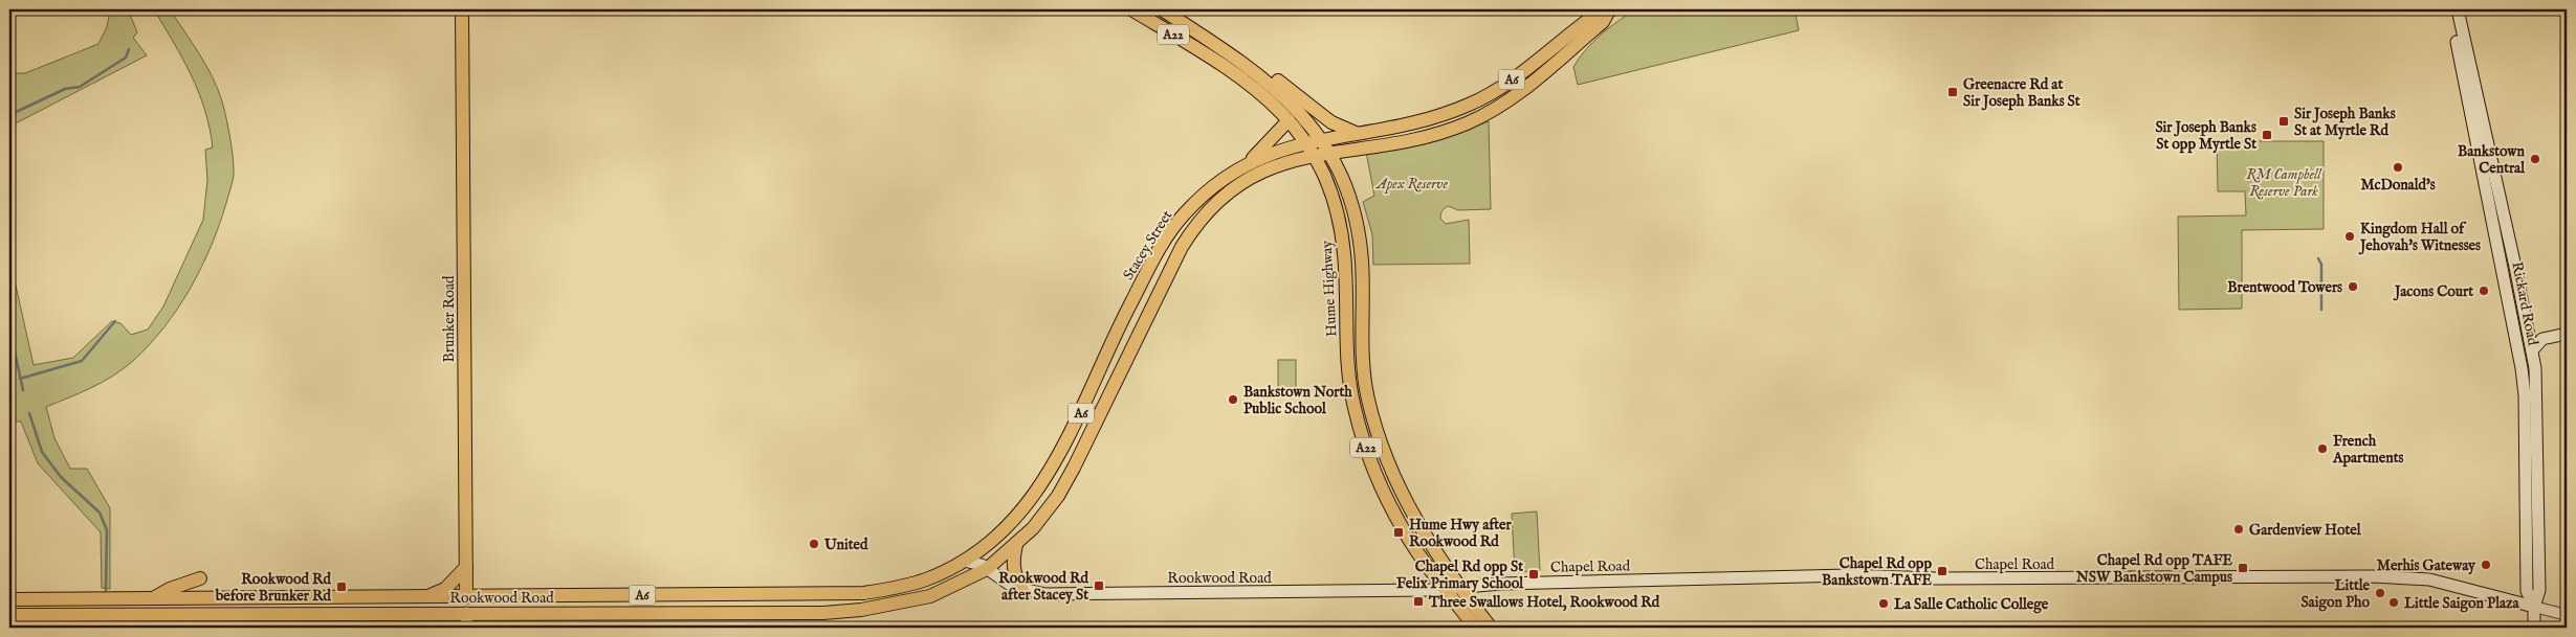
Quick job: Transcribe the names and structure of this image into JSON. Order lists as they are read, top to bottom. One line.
{"streets":{"main road":["A22","A6","Stacey Street","Hume Highway","Rickard Road","Brunker Road","Chapel Road","Rookwood Road"]},"crossings":[["A22","Stacey Street"],["A22","Chapel Road"],["A22","Rookwood Road"],["Stacey Street","Hume Highway"],["Stacey Street","Rookwood Road"],["Hume Highway","Rookwood Road"],["Rickard Road","Chapel Road"],["Brunker Road","Rookwood Road"],["Chapel Road","Rookwood Road"]],"parks":["RM Campbell Reserve Park","Apex Reserve"],"places":{"transit":["Greenacre Rd at Sir Joseph Banks St","Sir Joseph Banks St at Myrtle Rd","Sir Joseph Banks St opp Myrtle St","Hume Hwy after Rookwood Rd","Chapel Rd opp TAFE NSW Bankstown Campus","Chapel Rd opp Bankstown TAFE","Chapel Rd opp St Felix Primary School","Rookwood Rd after Stacey St","Rookwood Rd before Brunker Rd","Three Swallows Hotel, Rookwood Rd"],"other":["Bankstown Central","McDonald's","Kingdom Hall of Jehovah's Witnesses","Brentwood Towers","Jacons Court","Bankstown North Public School","French Apartments","Gardenview Hotel","United","Merhis Gateway","Little Saigon Pho","Little Saigon Plaza","La Salle Catholic College"]}}
